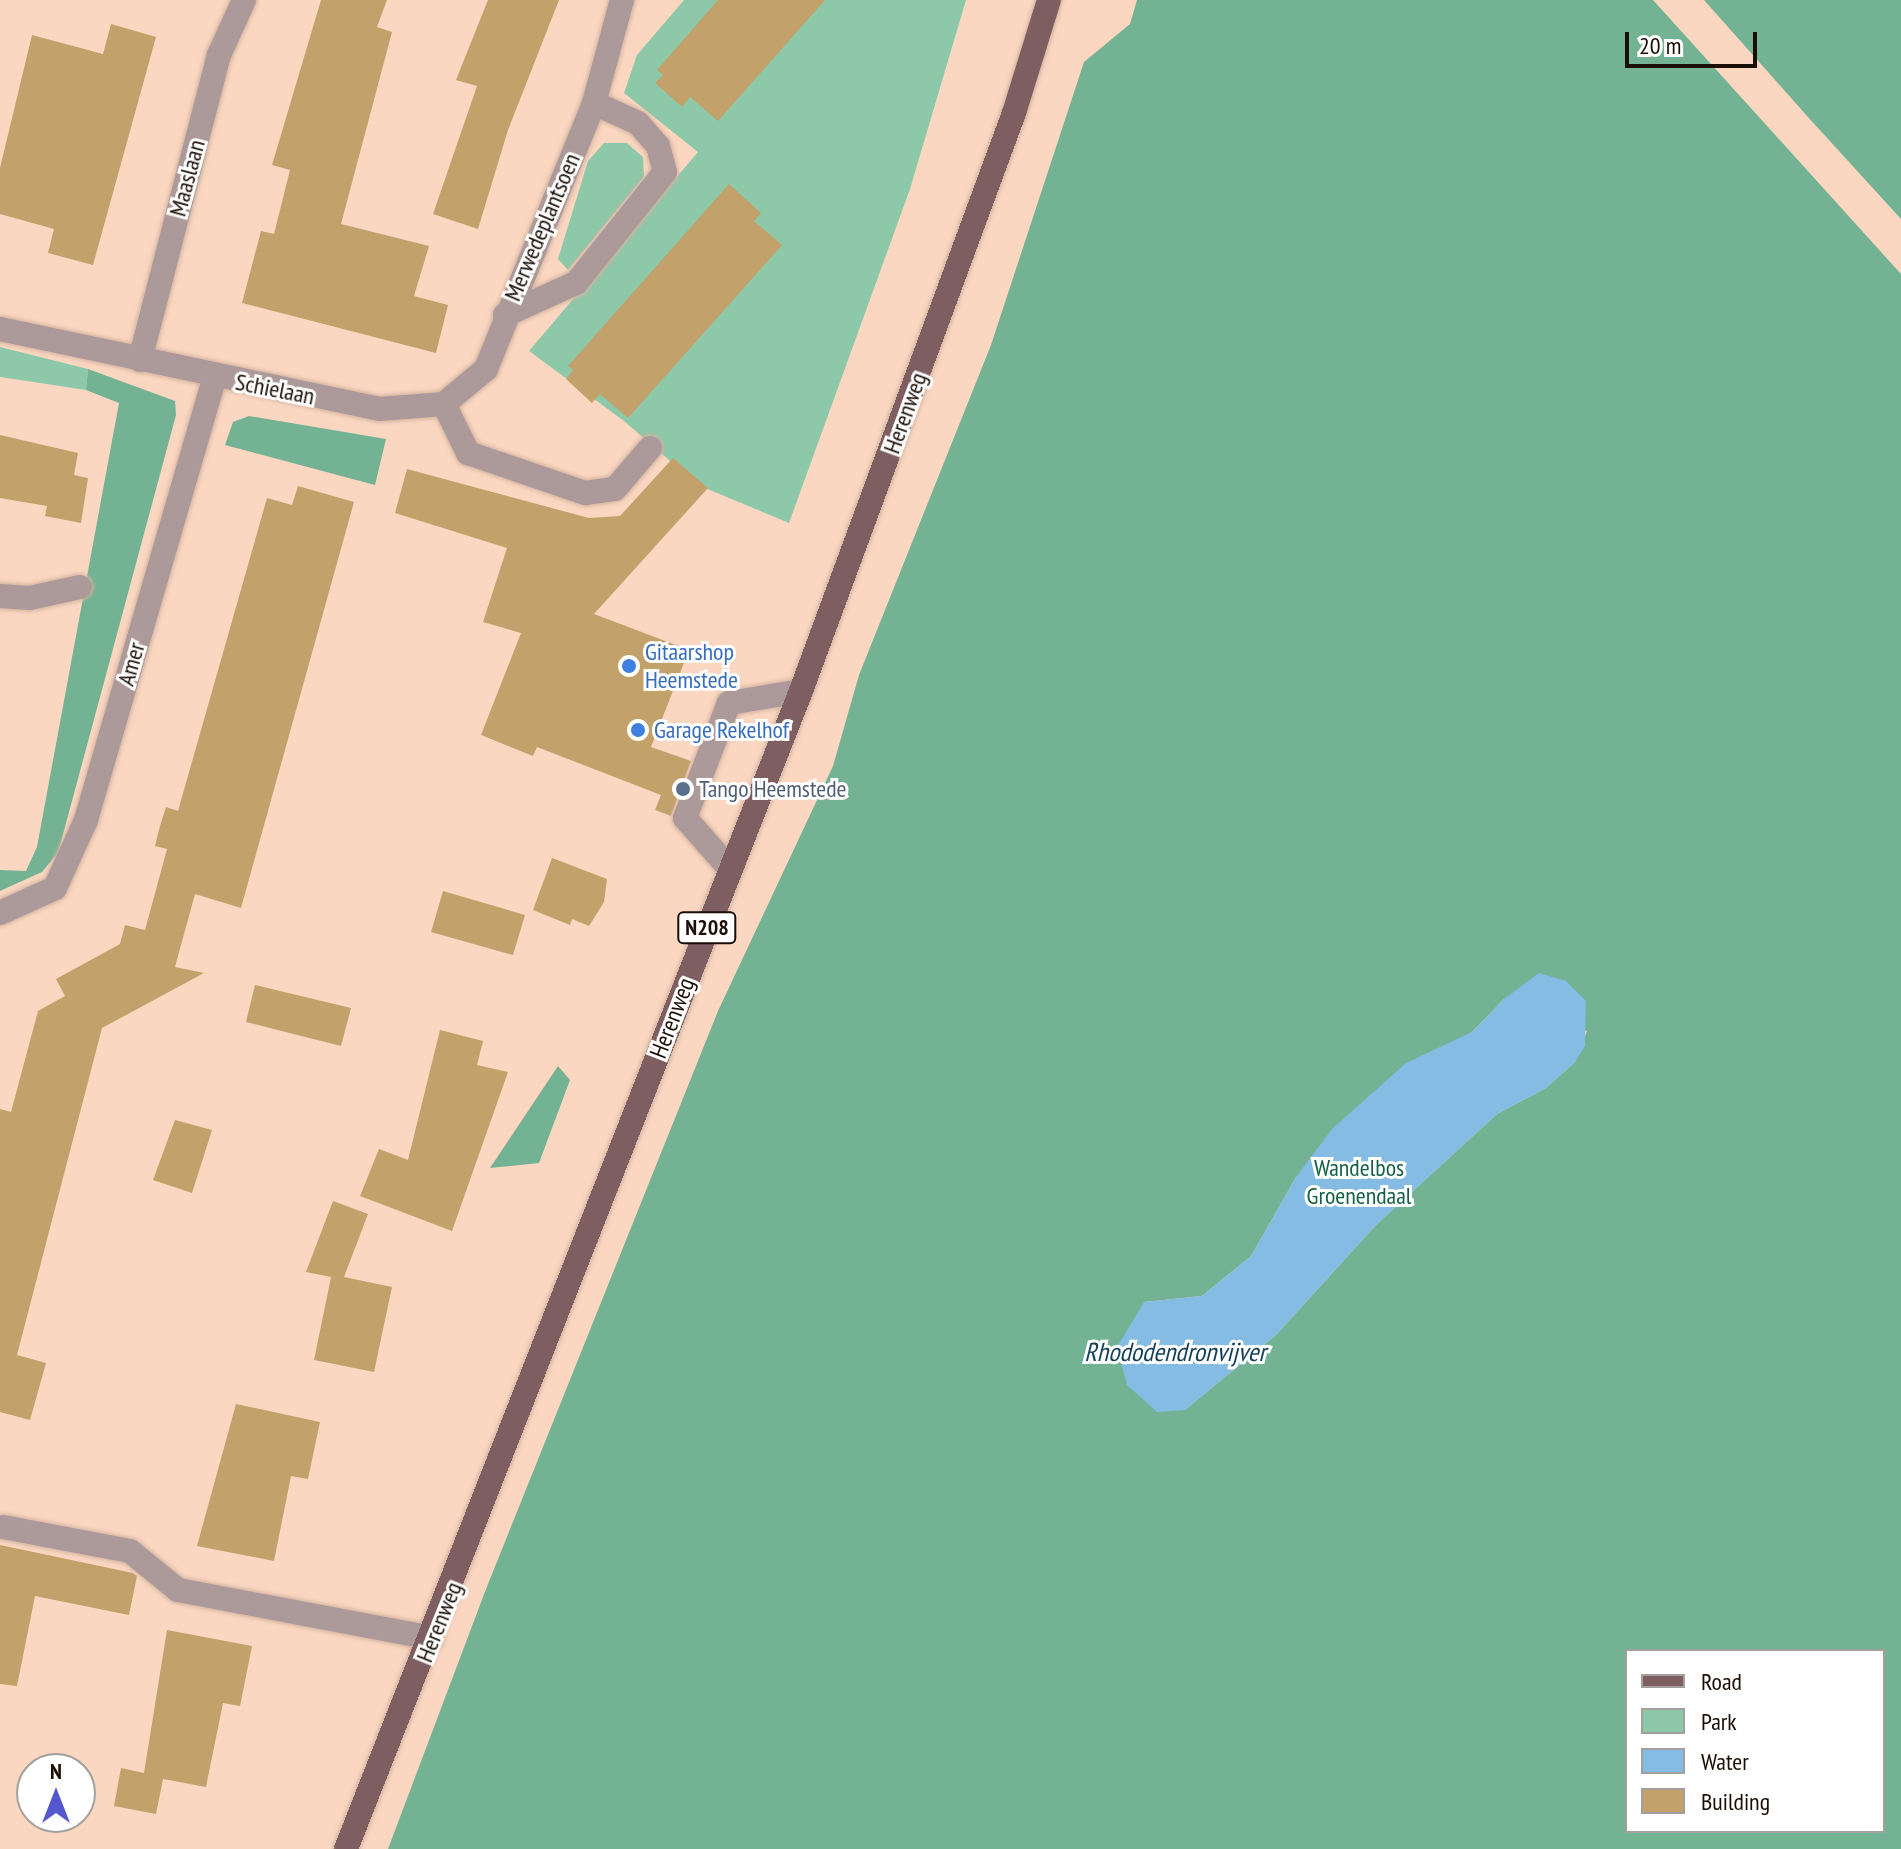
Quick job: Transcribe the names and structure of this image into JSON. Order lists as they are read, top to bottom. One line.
{"streets":{"main road":["Herenweg","N208"],"street":["Maaslaan","Merwedeplantsoen","Schielaan","Amer"]},"crossings":[["Maaslaan","Schielaan"],["Schielaan","Amer"]],"water":["Rhododendronvijver"],"parks":["Wandelbos Groenendaal"],"places":["Gitaarshop Heemstede","Garage Rekelhof","Tango Heemstede"],"legend":["Road","Park","Water","Building"],"scale_bar":"20 m","north":"top"}
